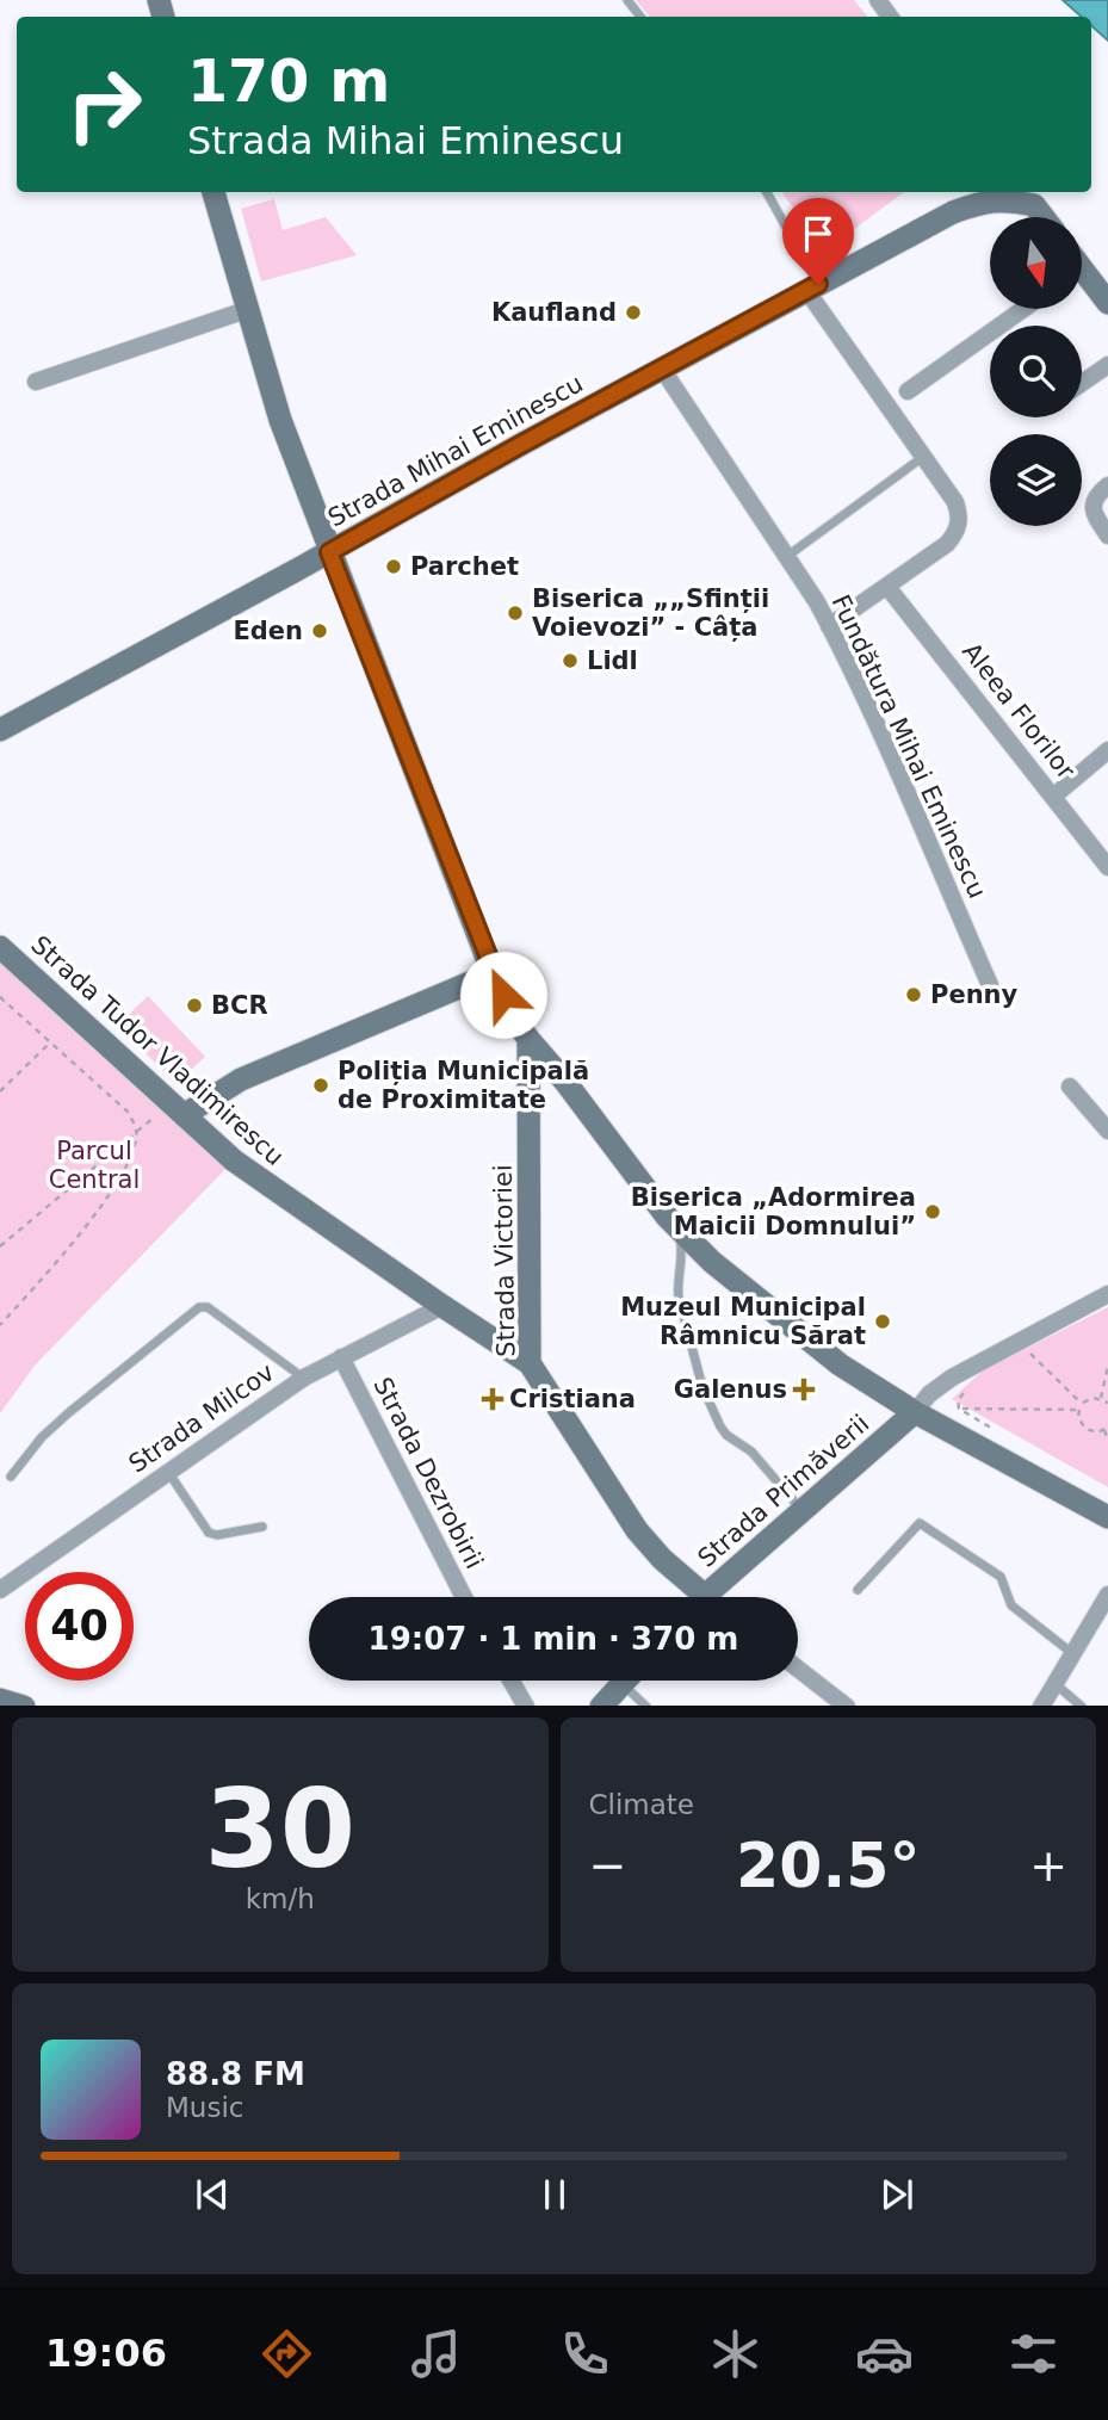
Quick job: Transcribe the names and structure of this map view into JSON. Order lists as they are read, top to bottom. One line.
{"streets":{"street":["Strada Mihai Eminescu","Aleea Florilor","Fundătura Mihai Eminescu","Strada Tudor Vladimirescu","Strada Victoriei","Strada Milcov","Strada Dezrobirii","Strada Primăverii"]},"crossings":[["Strada Mihai Eminescu","Fundătura Mihai Eminescu"],["Strada Tudor Vladimirescu","Strada Victoriei"],["Strada Tudor Vladimirescu","Strada Milcov"],["Strada Milcov","Strada Dezrobirii"]],"parks":["Parcul Central"],"places":{"other":["Kaufland","Parchet","Biserica „„Sfinții Voievozi” - Câța","Eden","Lidl","Penny","BCR","Poliția Municipală de Proximitate","Biserica „Adormirea Maicii Domnului”","Muzeul Municipal Râmnicu Sărat"],"health":["Galenus","Cristiana"]},"north":"bottom","page":{"turn":["170 m","Strada Mihai Eminescu"],"limit":"40","trip":"19:07 · 1 min · 370 m","tile":[["30","km/h"],"Climate"],"heat":["−","20.5°","+"],"song":["88.8 FM","Music"],"tabs":"19:06"}}
